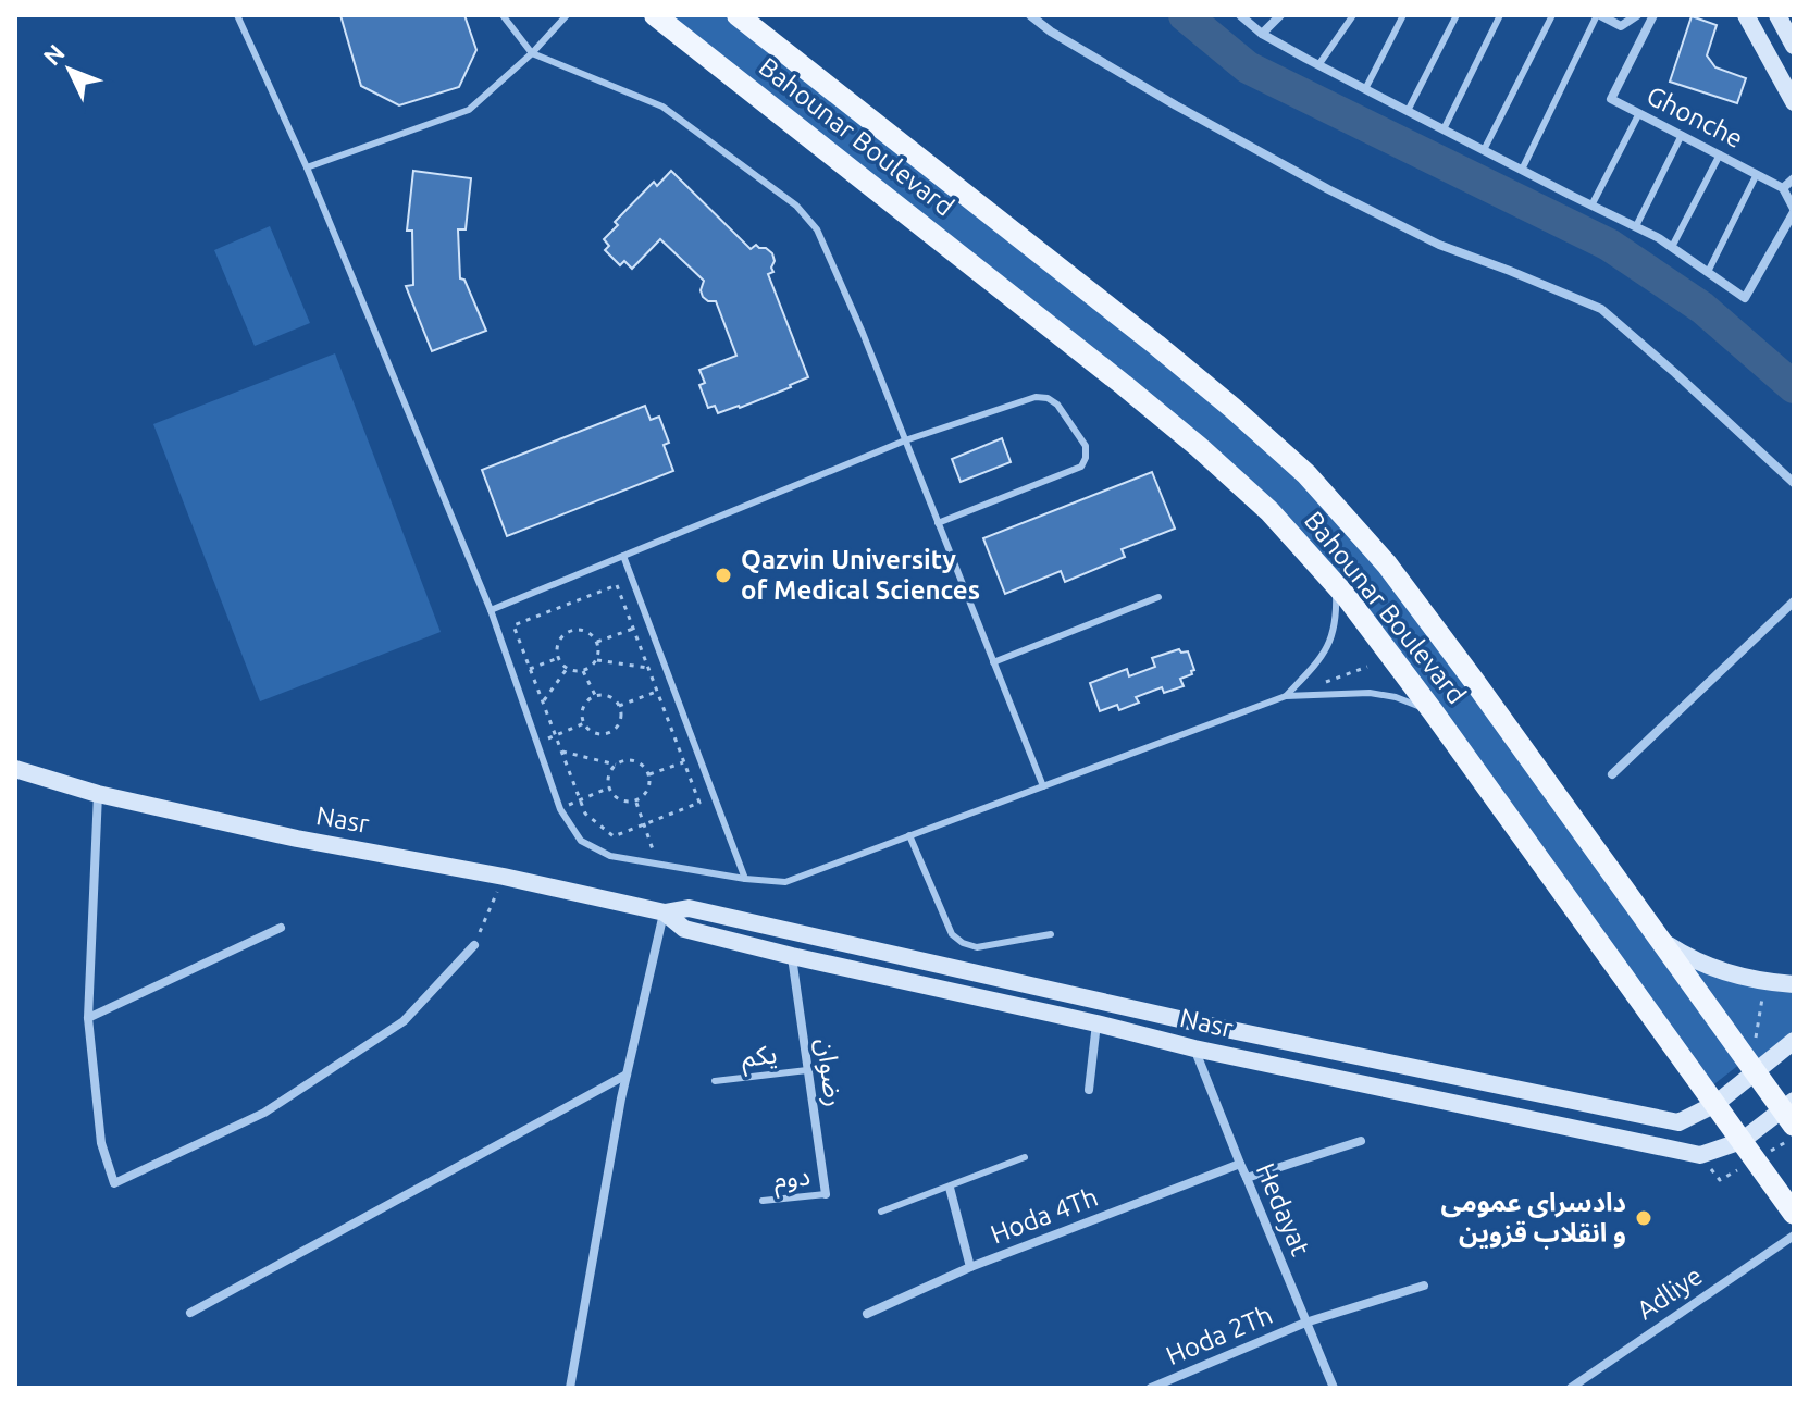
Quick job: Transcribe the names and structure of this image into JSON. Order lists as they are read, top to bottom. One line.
{"streets":{"main road":["Bahounar Boulevard"],"street":["Ghonche","Nasr","رضوان","Hedayat","Hoda 4Th","Adliye","Hoda 2Th"],"lane":["یکم","دوم"]},"crossings":[["Bahounar Boulevard","Nasr"],["Nasr","رضوان"],["Nasr","Hedayat"],["یکم","رضوان"],["رضوان","دوم"],["Hedayat","Hoda 4Th"],["Hedayat","Hoda 2Th"]],"places":["Qazvin University of Medical Sciences","دادسرای عمومی و انقلاب قزوین"],"north":"top left"}
